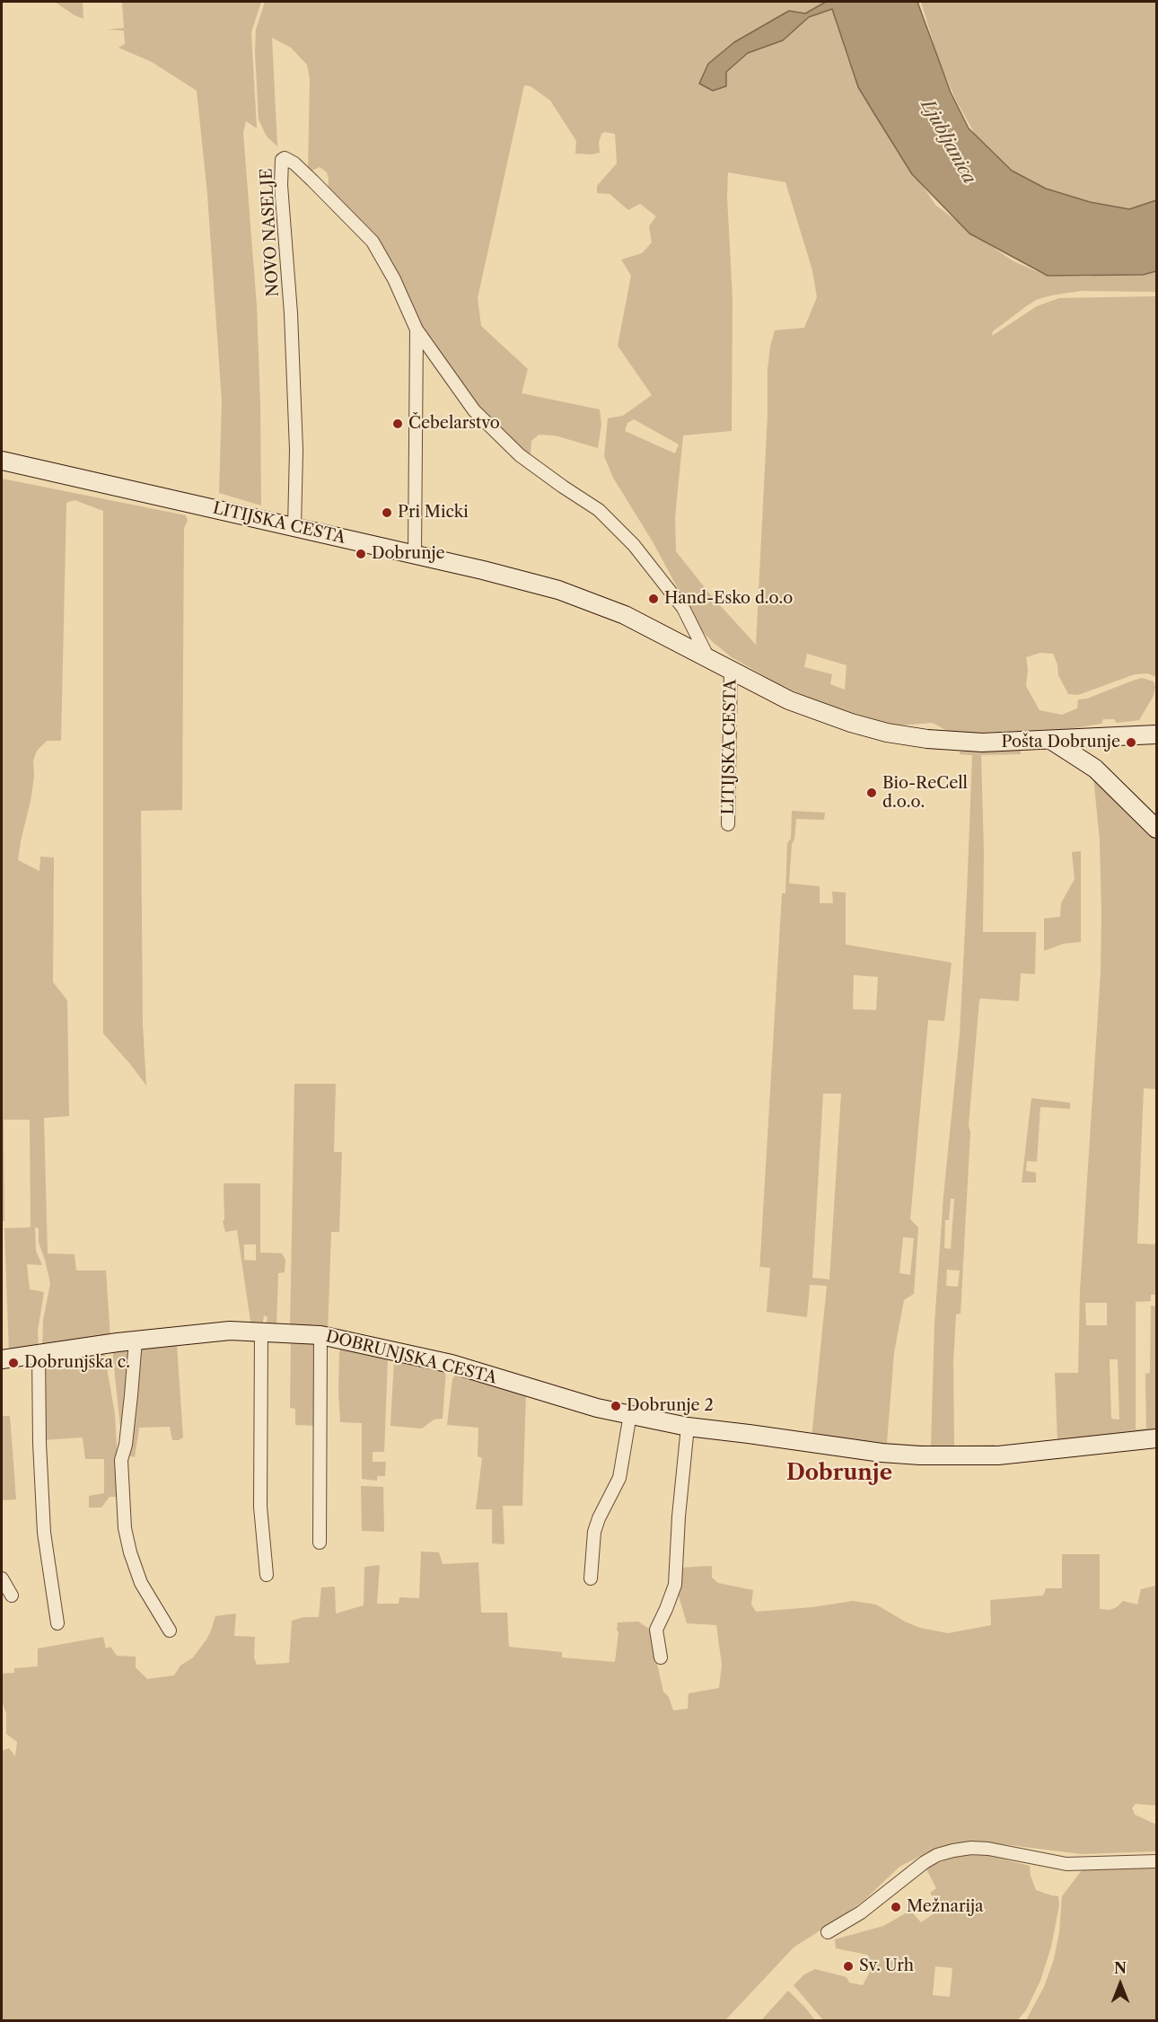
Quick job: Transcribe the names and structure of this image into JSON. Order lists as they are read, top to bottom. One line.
{"streets":{"street":["NOVO NASELJE","LITIJSKA CESTA","DOBRUNJSKA CESTA"]},"crossings":[["NOVO NASELJE","LITIJSKA CESTA"]],"districts":["Dobrunje"],"water":["Ljubljanica"],"places":["Čebelarstvo","Pri Micki","Dobrunje","Hand-Esko d.o.o","Pošta Dobrunje","Bio-ReCell d.o.o.","Dobrunjska c.","Dobrunje 2","Mežnarija","Sv. Urh"],"north":"top"}
